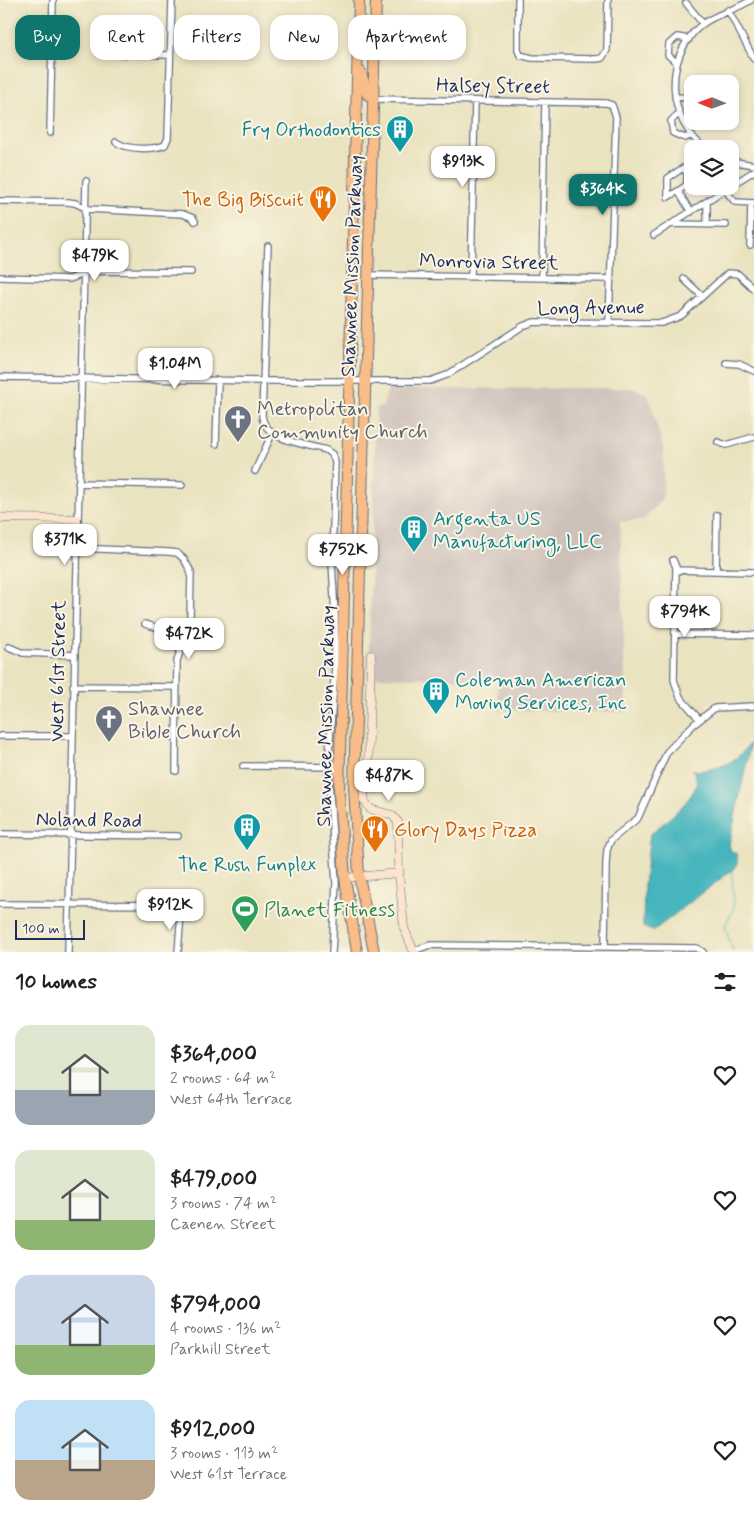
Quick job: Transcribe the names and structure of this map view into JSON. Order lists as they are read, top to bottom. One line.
{"streets":{"highway":["Shawnee Mission Parkway"],"street":["Halsey Street","Monrovia Street","Long Avenue","West 61st Street","Noland Road"]},"crossings":[["Halsey Street","Monrovia Street"],["Halsey Street","Shawnee Mission Parkway"],["Monrovia Street","Shawnee Mission Parkway"],["Shawnee Mission Parkway","Long Avenue"],["Long Avenue","West 61st Street"],["West 61st Street","Noland Road"]],"places":{"building":["Fry Orthodontics","Argenta US Manufacturing, LLC","Coleman American Moving Services, Inc","The Rush Funplex"],"restaurant":["The Big Biscuit","Glory Days Pizza"],"church":["Metropolitan Community Church","Shawnee Bible Church"],"sports":["Planet Fitness"]},"scale_bar":"100 m","north":"left","page":{"chip":["Buy","Rent","Filters","New","Apartment"],"price":["$913K","$364K","$479K","$1.04M","$371K","$752K","$794K","$472K","$487K","$912K"],"scale":"100 m","heading":"10 homes","list":[{"name":"$364,000","note":"2 rooms · 64 m² · West 64th Terrace"},{"name":"$479,000","note":"3 rooms · 74 m² · Caenen Street"},{"name":"$794,000","note":"4 rooms · 136 m² · Parkhill Street"},{"name":"$912,000","note":"3 rooms · 113 m² · West 61st Terrace"}]}}
